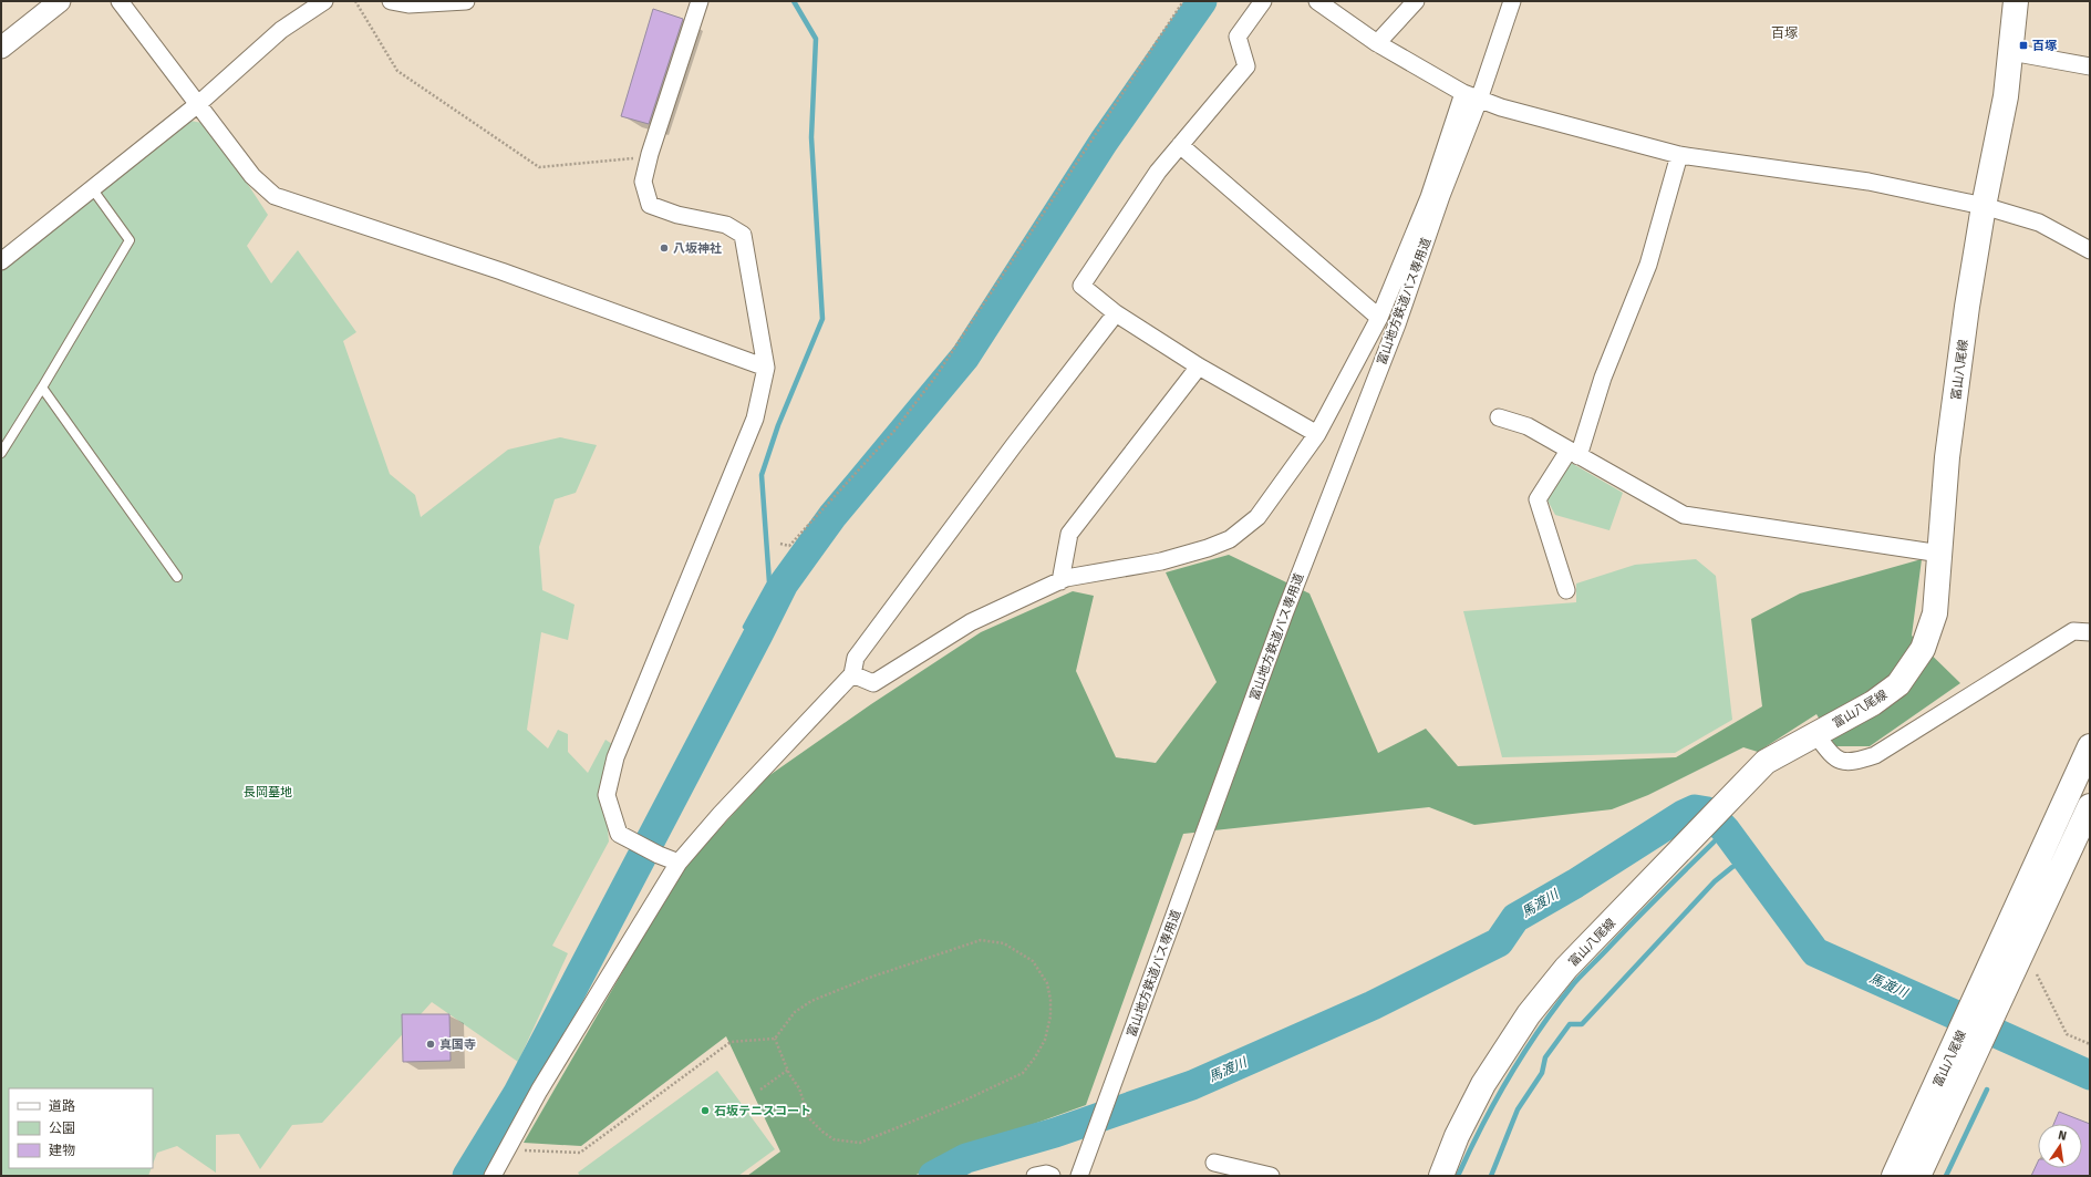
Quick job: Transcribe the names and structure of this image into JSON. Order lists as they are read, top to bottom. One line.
{"streets":{"main road":["富山八尾線"],"street":["富山地方鉄道バス専用道"]},"districts":["百塚"],"water":["馬渡川"],"parks":["長岡墓地"],"places":{"transit":["百塚"],"other":["八坂神社","真国寺","石坂テニスコート"]},"legend":["道路","公園","建物"],"north":"top"}
